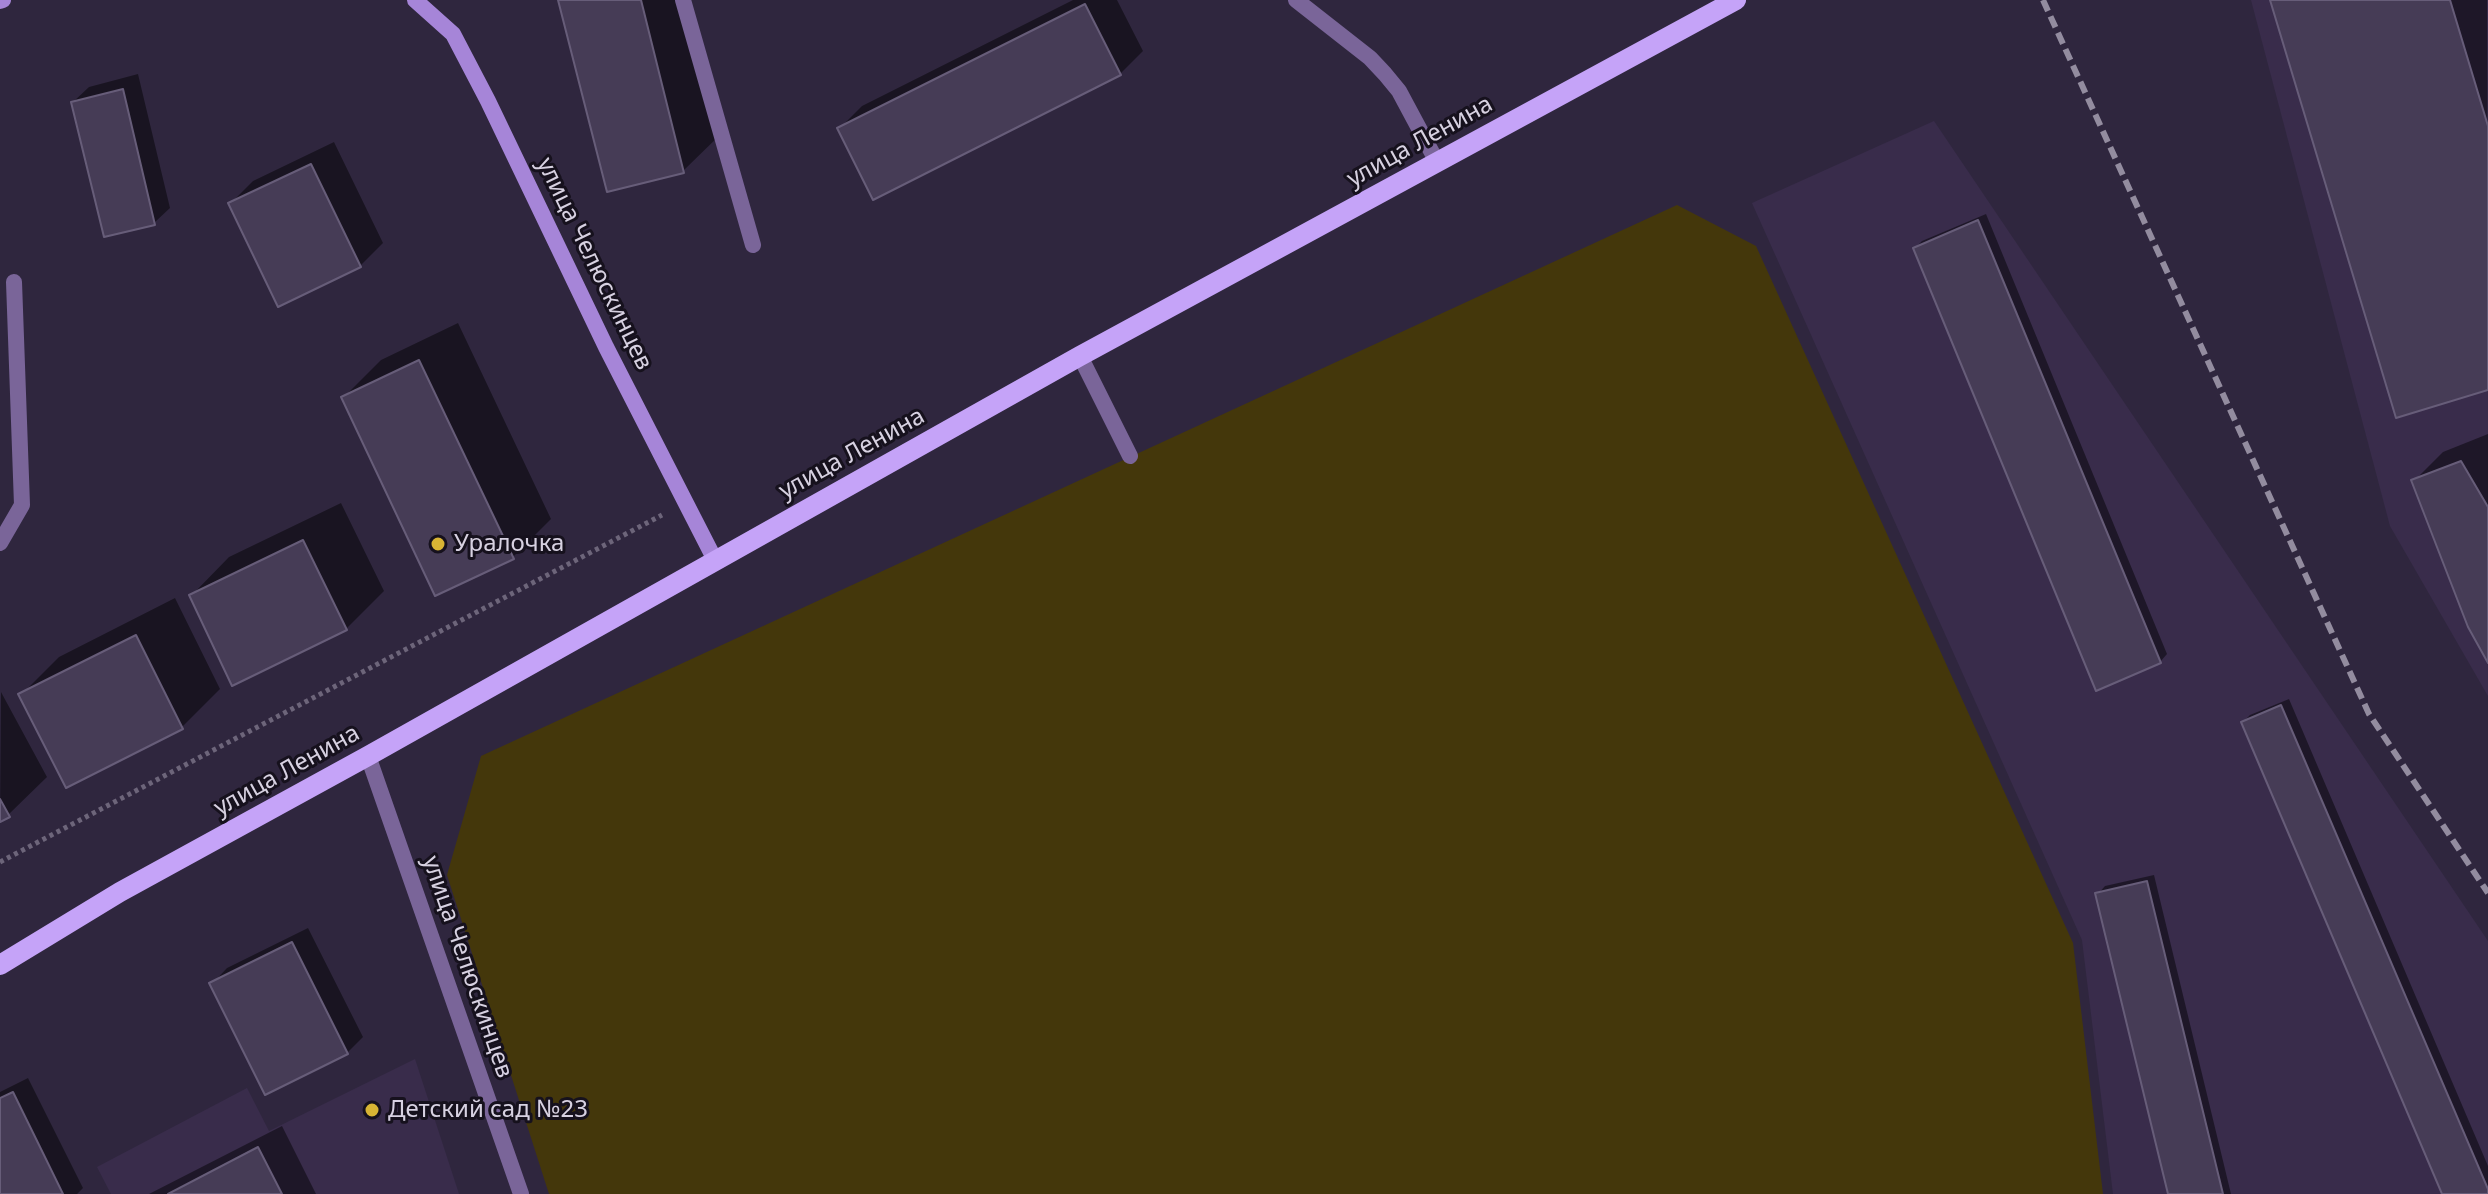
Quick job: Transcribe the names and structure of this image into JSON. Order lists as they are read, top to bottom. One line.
{"streets":{"main road":["улица Ленина","улица Челюскинцев"]},"crossings":[["улица Ленина","улица Челюскинцев"]],"places":["Уралочка","Детский сад №23"]}
